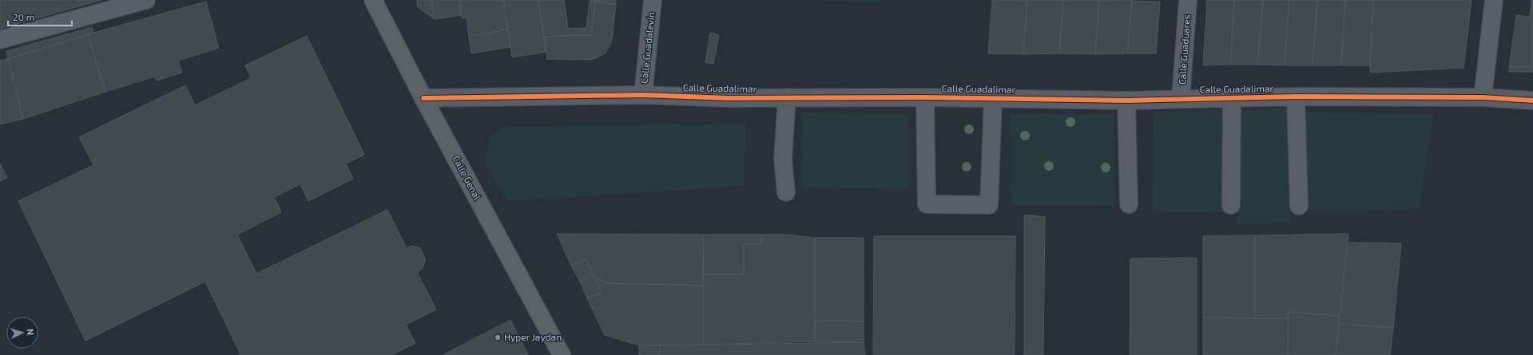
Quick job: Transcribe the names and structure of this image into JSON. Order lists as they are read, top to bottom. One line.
{"streets":{"main road":["Calle Genal"],"street":["Calle Guadalevín","Calle Guaduares","Calle Guadalimar"]},"crossings":[["Calle Guadalevín","Calle Guadalimar"],["Calle Guaduares","Calle Guadalimar"],["Calle Guadalimar","Calle Genal"]],"places":["Hyper Jaydan"],"scale_bar":"20 m","north":"right"}
